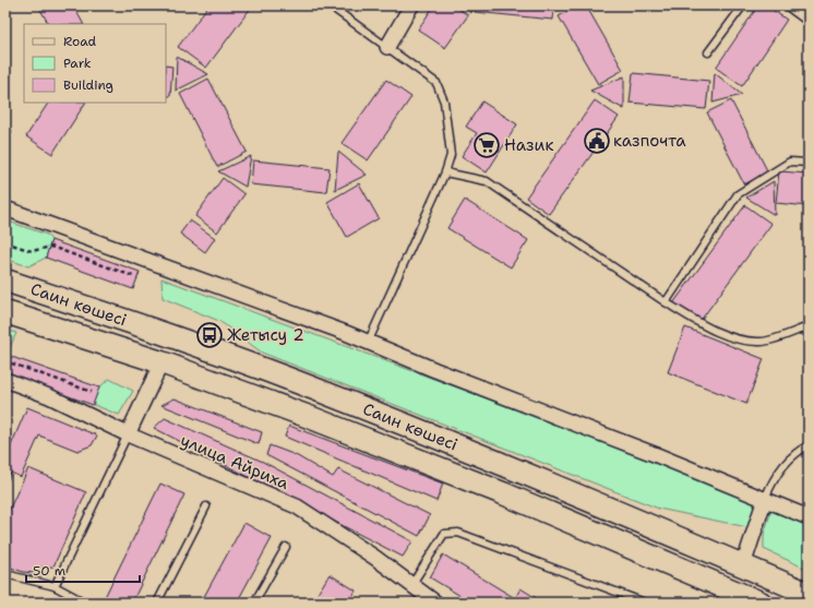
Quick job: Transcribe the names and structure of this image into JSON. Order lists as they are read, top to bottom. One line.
{"streets":{"main road":["Саин көшесі"],"street":["улица Айриха"]},"places":{"public building":["казпочта"],"supermarket":["Назик"],"bus stop":["Жетысу 2"]},"legend":["Road","Park","Building"],"scale_bar":"50 m"}
